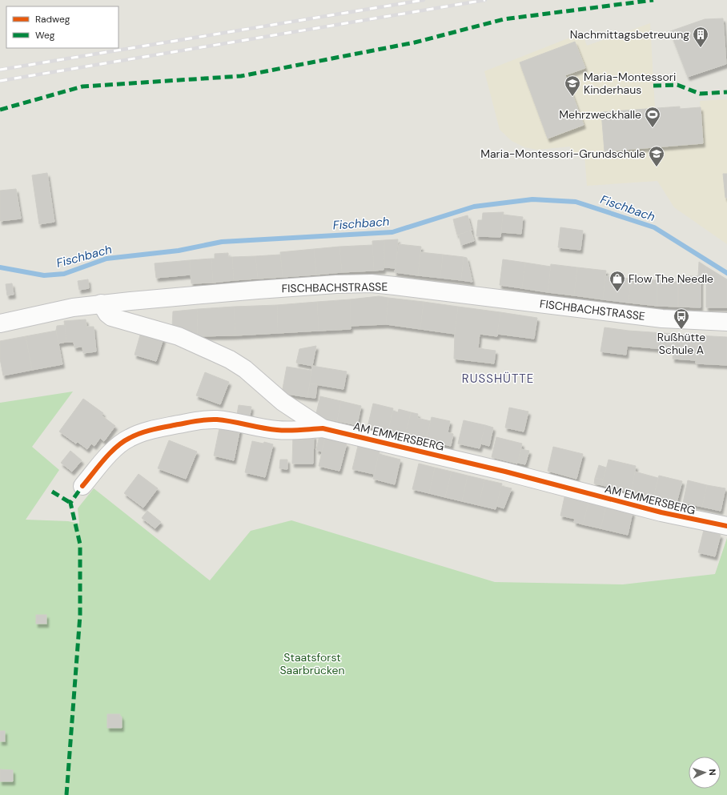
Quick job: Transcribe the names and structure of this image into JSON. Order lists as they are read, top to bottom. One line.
{"streets":{"street":["FISCHBACHSTRASSE","AM EMMERSBERG"]},"crossings":[["FISCHBACHSTRASSE","AM EMMERSBERG"]],"districts":["RUSSHÜTTE"],"water":["Fischbach"],"parks":["Staatsforst Saarbrücken"],"places":{"building":["Nachmittagsbetreuung"],"school or university":["Maria-Montessori Kinderhaus","Maria-Montessori-Grundschule"],"sports":["Mehrzweckhalle"],"shop":["Flow The Needle"],"bus stop":["Rußhütte Schule A"]},"legend":["Radweg","Weg"],"north":"right"}
